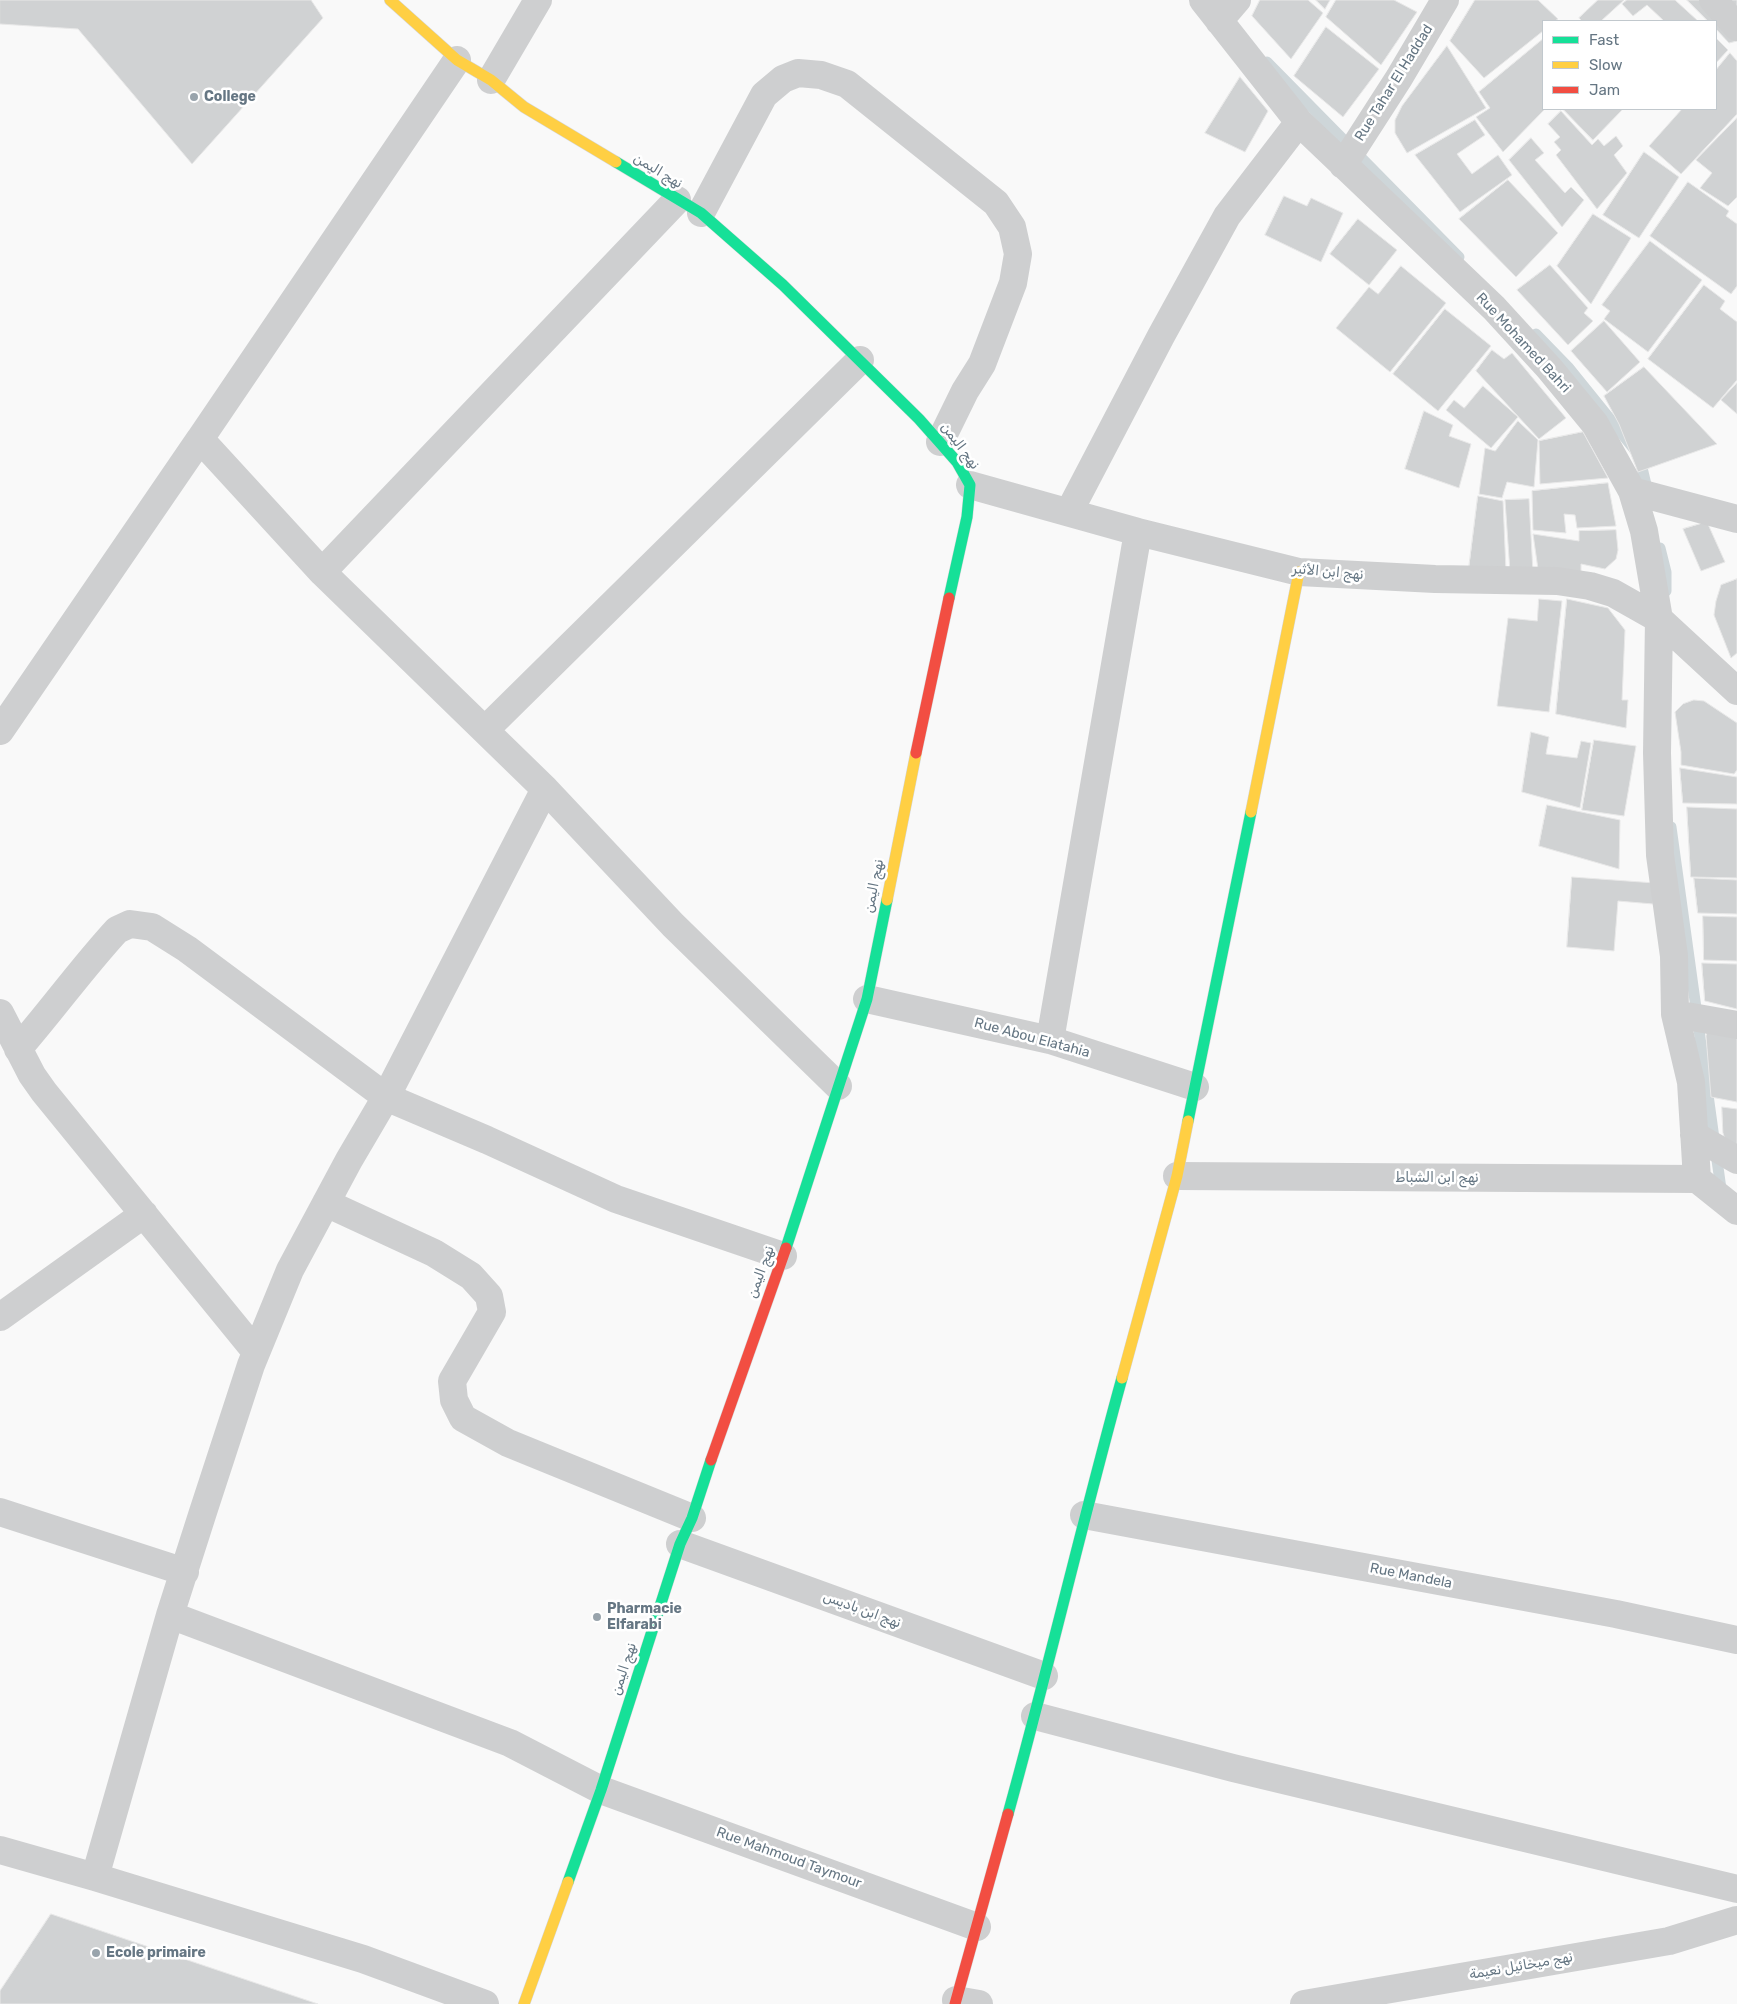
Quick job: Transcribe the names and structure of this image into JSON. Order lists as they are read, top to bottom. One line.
{"streets":{"street":["Rue Tahar El Haddad","نهج اليمن","Rue Mohamed Bahri","نهج ابن الأثير","Rue Abou Elatahia","نهج ابن الشباط","Rue Mandela","نهج ابن باديس","Rue Mahmoud Taymour","نهج ميخائيل نعيمة"]},"crossings":[["Rue Tahar El Haddad","Rue Mohamed Bahri"],["نهج اليمن","نهج ابن الأثير"],["نهج اليمن","Rue Abou Elatahia"],["نهج اليمن","نهج ابن باديس"],["نهج اليمن","Rue Mahmoud Taymour"],["Rue Mohamed Bahri","نهج ابن الأثير"],["Rue Mohamed Bahri","نهج ابن الشباط"]],"places":["College","Pharmacie Elfarabi","Ecole primaire"],"legend":["Fast","Slow","Jam"]}
